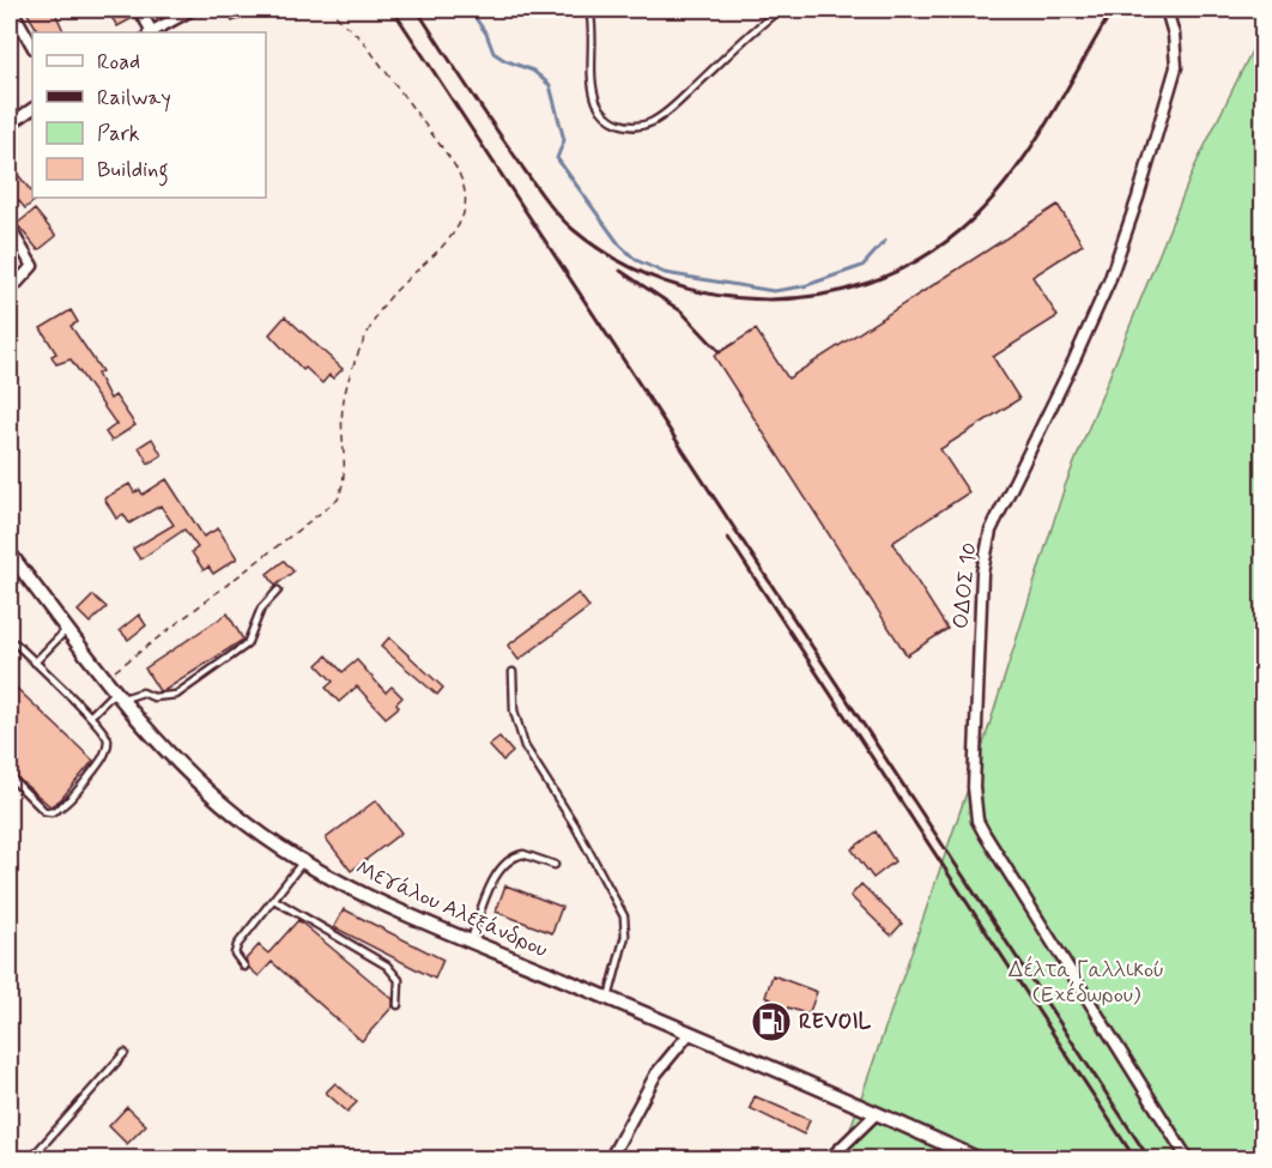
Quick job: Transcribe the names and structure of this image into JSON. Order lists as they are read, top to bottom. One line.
{"streets":{"street":["ΟΔΟΣ 10","Μεγάλου Αλεξάνδρου"]},"parks":["Δέλτα Γαλλικού (Εχέδωρου)"],"places":{"fuel station":["REVOIL"]},"legend":["Road","Railway","Park","Building"]}
